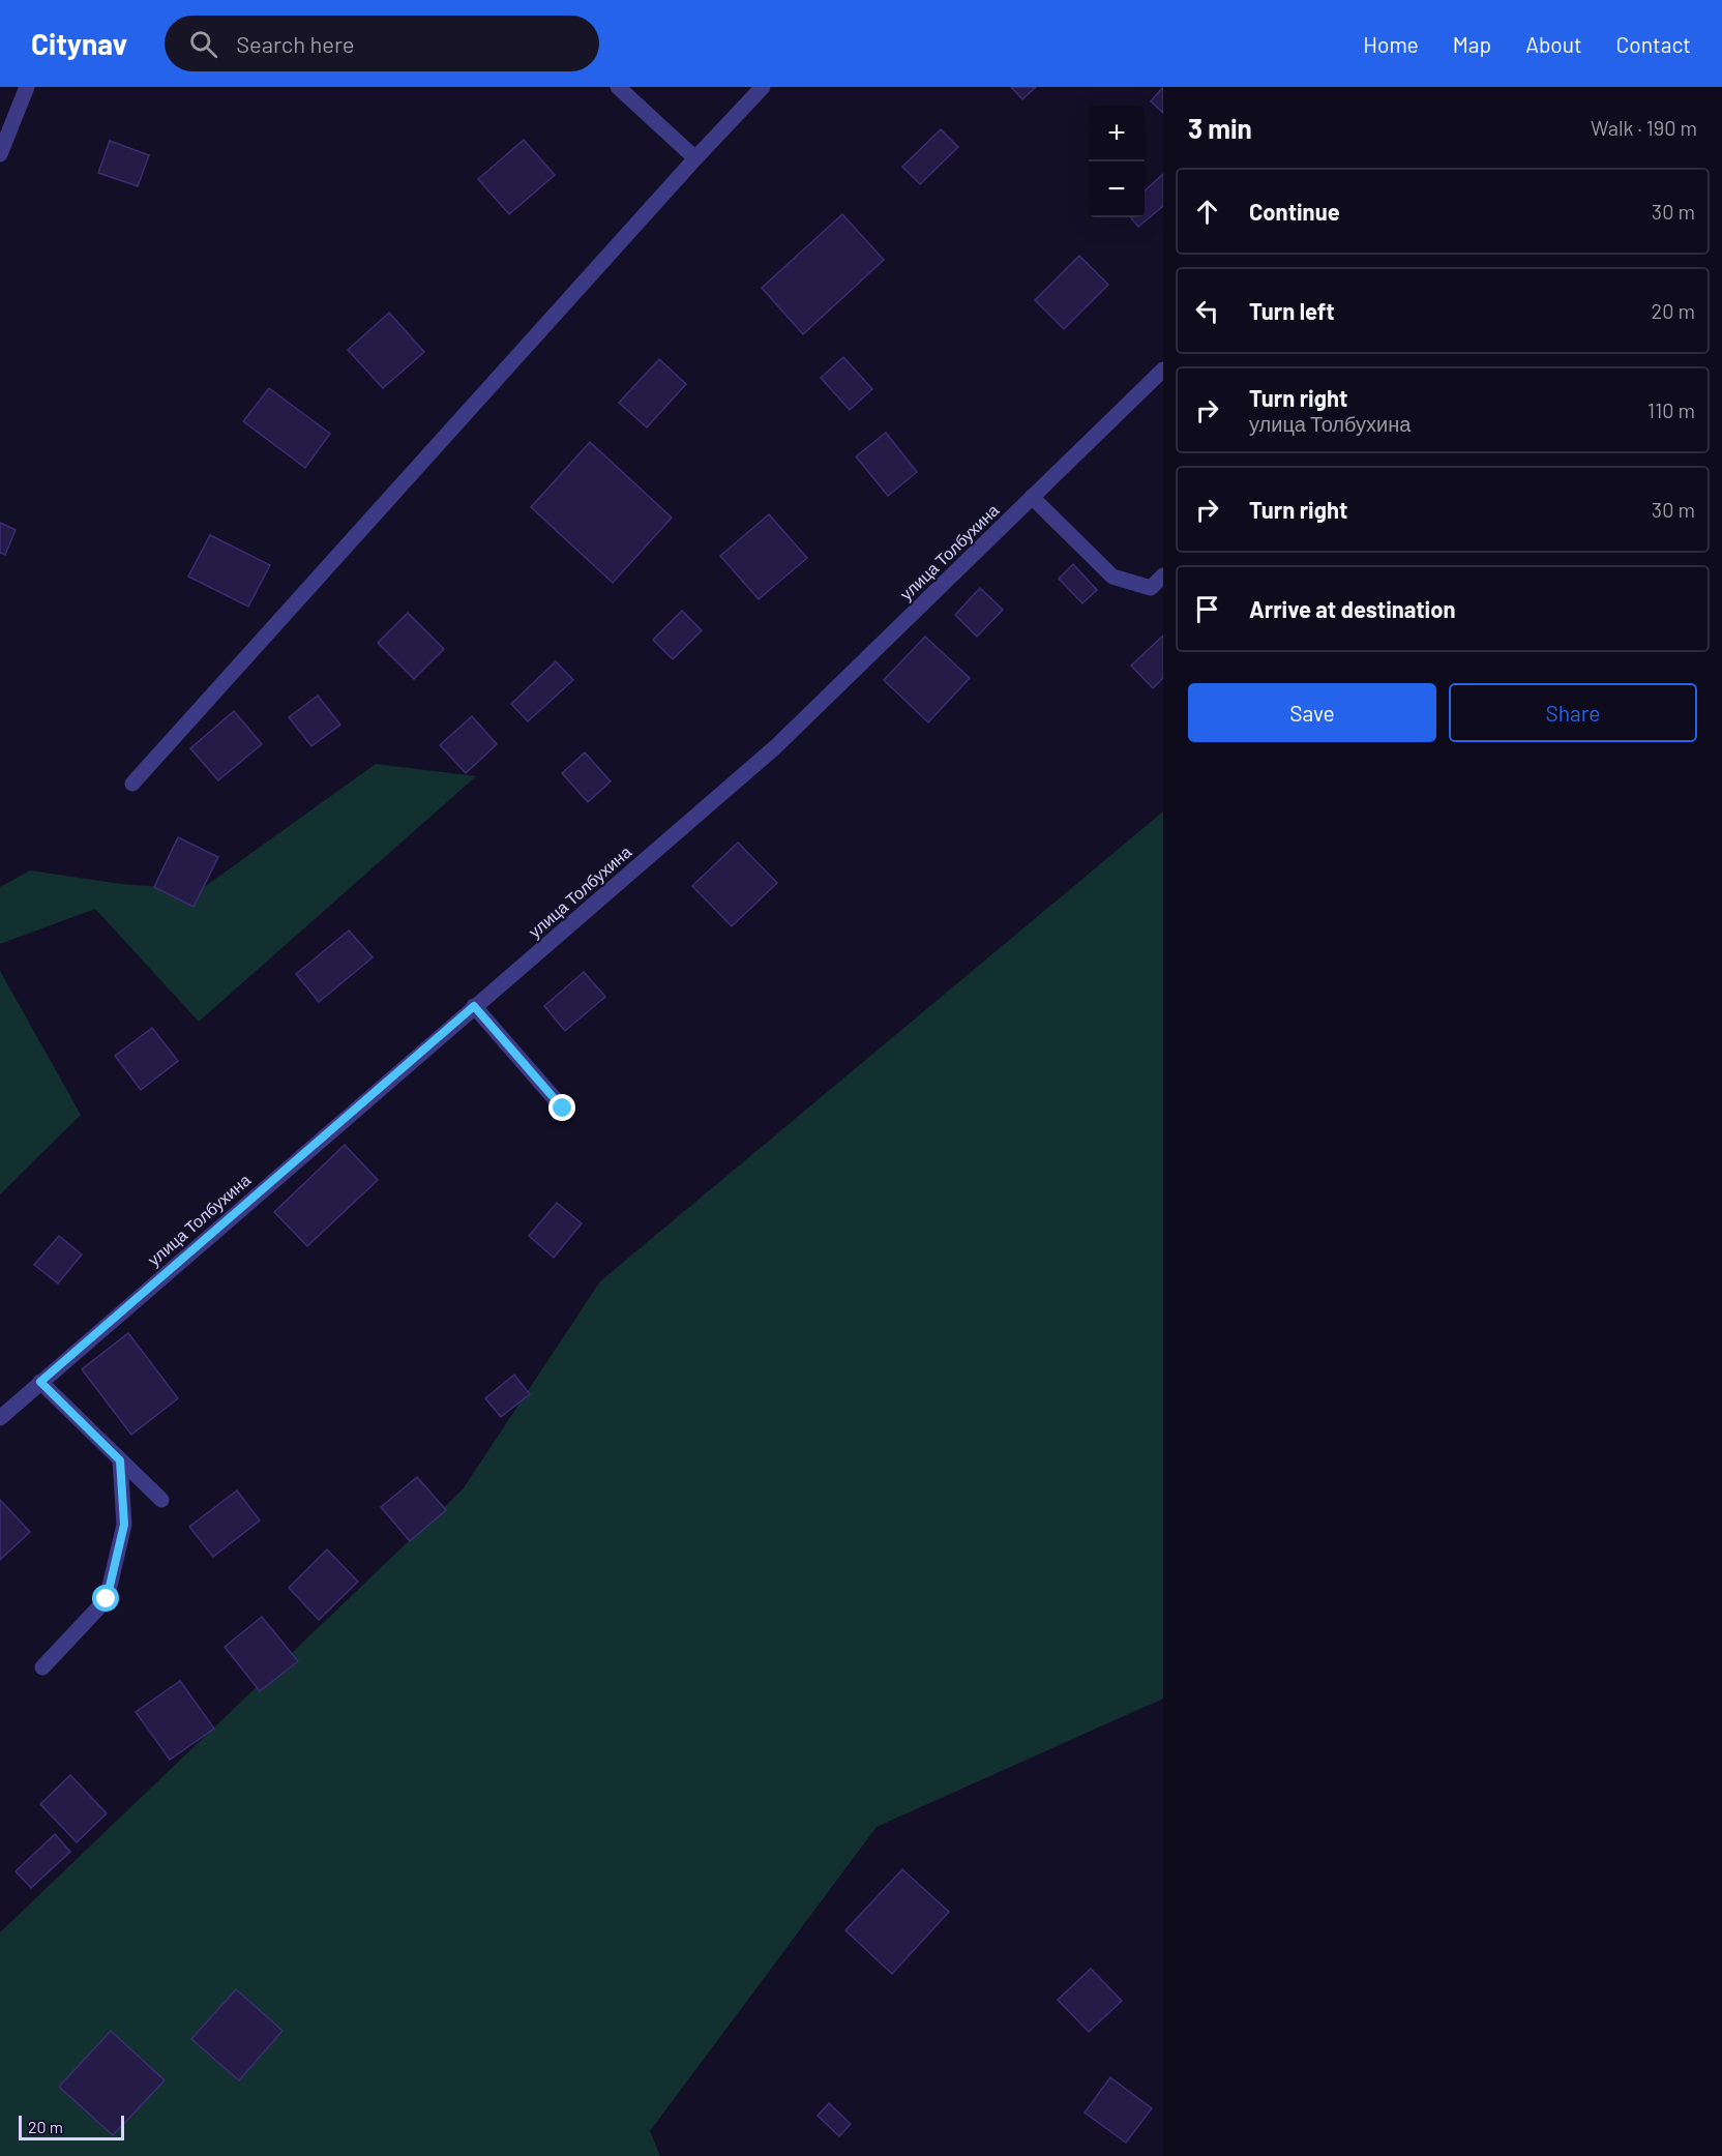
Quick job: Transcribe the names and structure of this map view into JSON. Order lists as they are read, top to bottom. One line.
{"streets":{"street":["улица Толбухина"]},"scale_bar":"20 m","page":{"header":"Citynav","search":"Search here","nav":["Home","Map","About","Contact"],"heading":["3 min","Walk · 190 m"],"map_buttons":["+","−"],"list":[["Continue","30 m"],["Turn left","20 m"],["Turn right","улица Толбухина","110 m"],["Turn right","30 m"],"Arrive at destination"],"buttons":["Save","Share"],"scale":"20 m"}}
